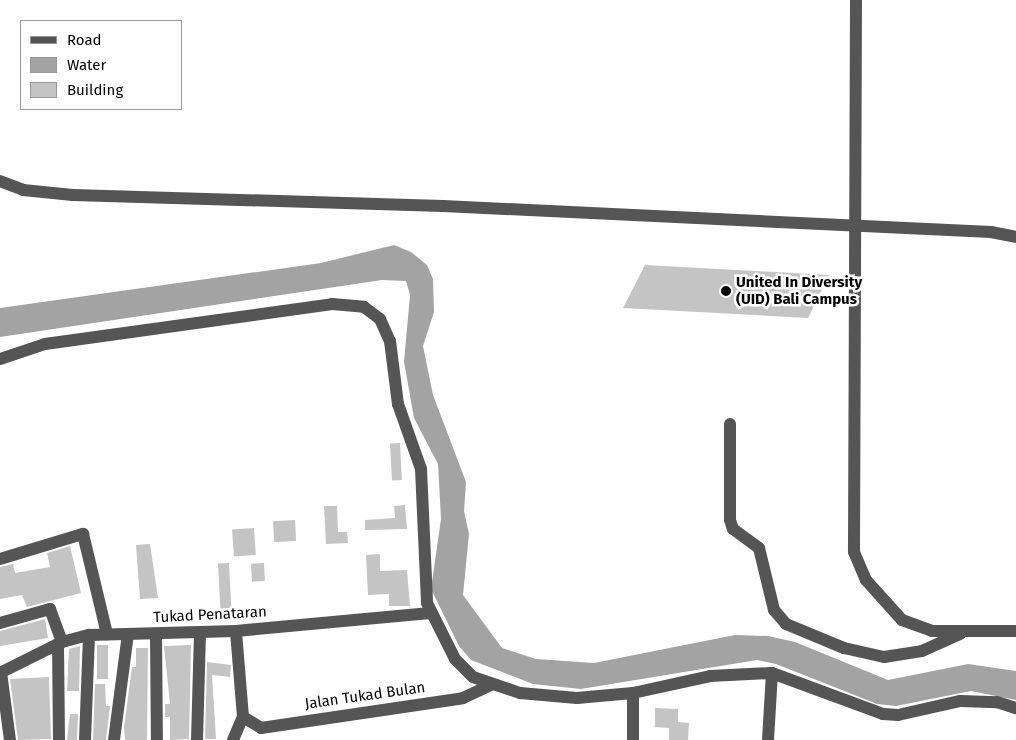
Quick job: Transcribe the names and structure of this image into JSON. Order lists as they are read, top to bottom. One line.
{"streets":{"street":["Tukad Penataran","Jalan Tukad Bulan"]},"places":["United In Diversity (UID) Bali Campus"],"legend":["Road","Water","Building"]}
